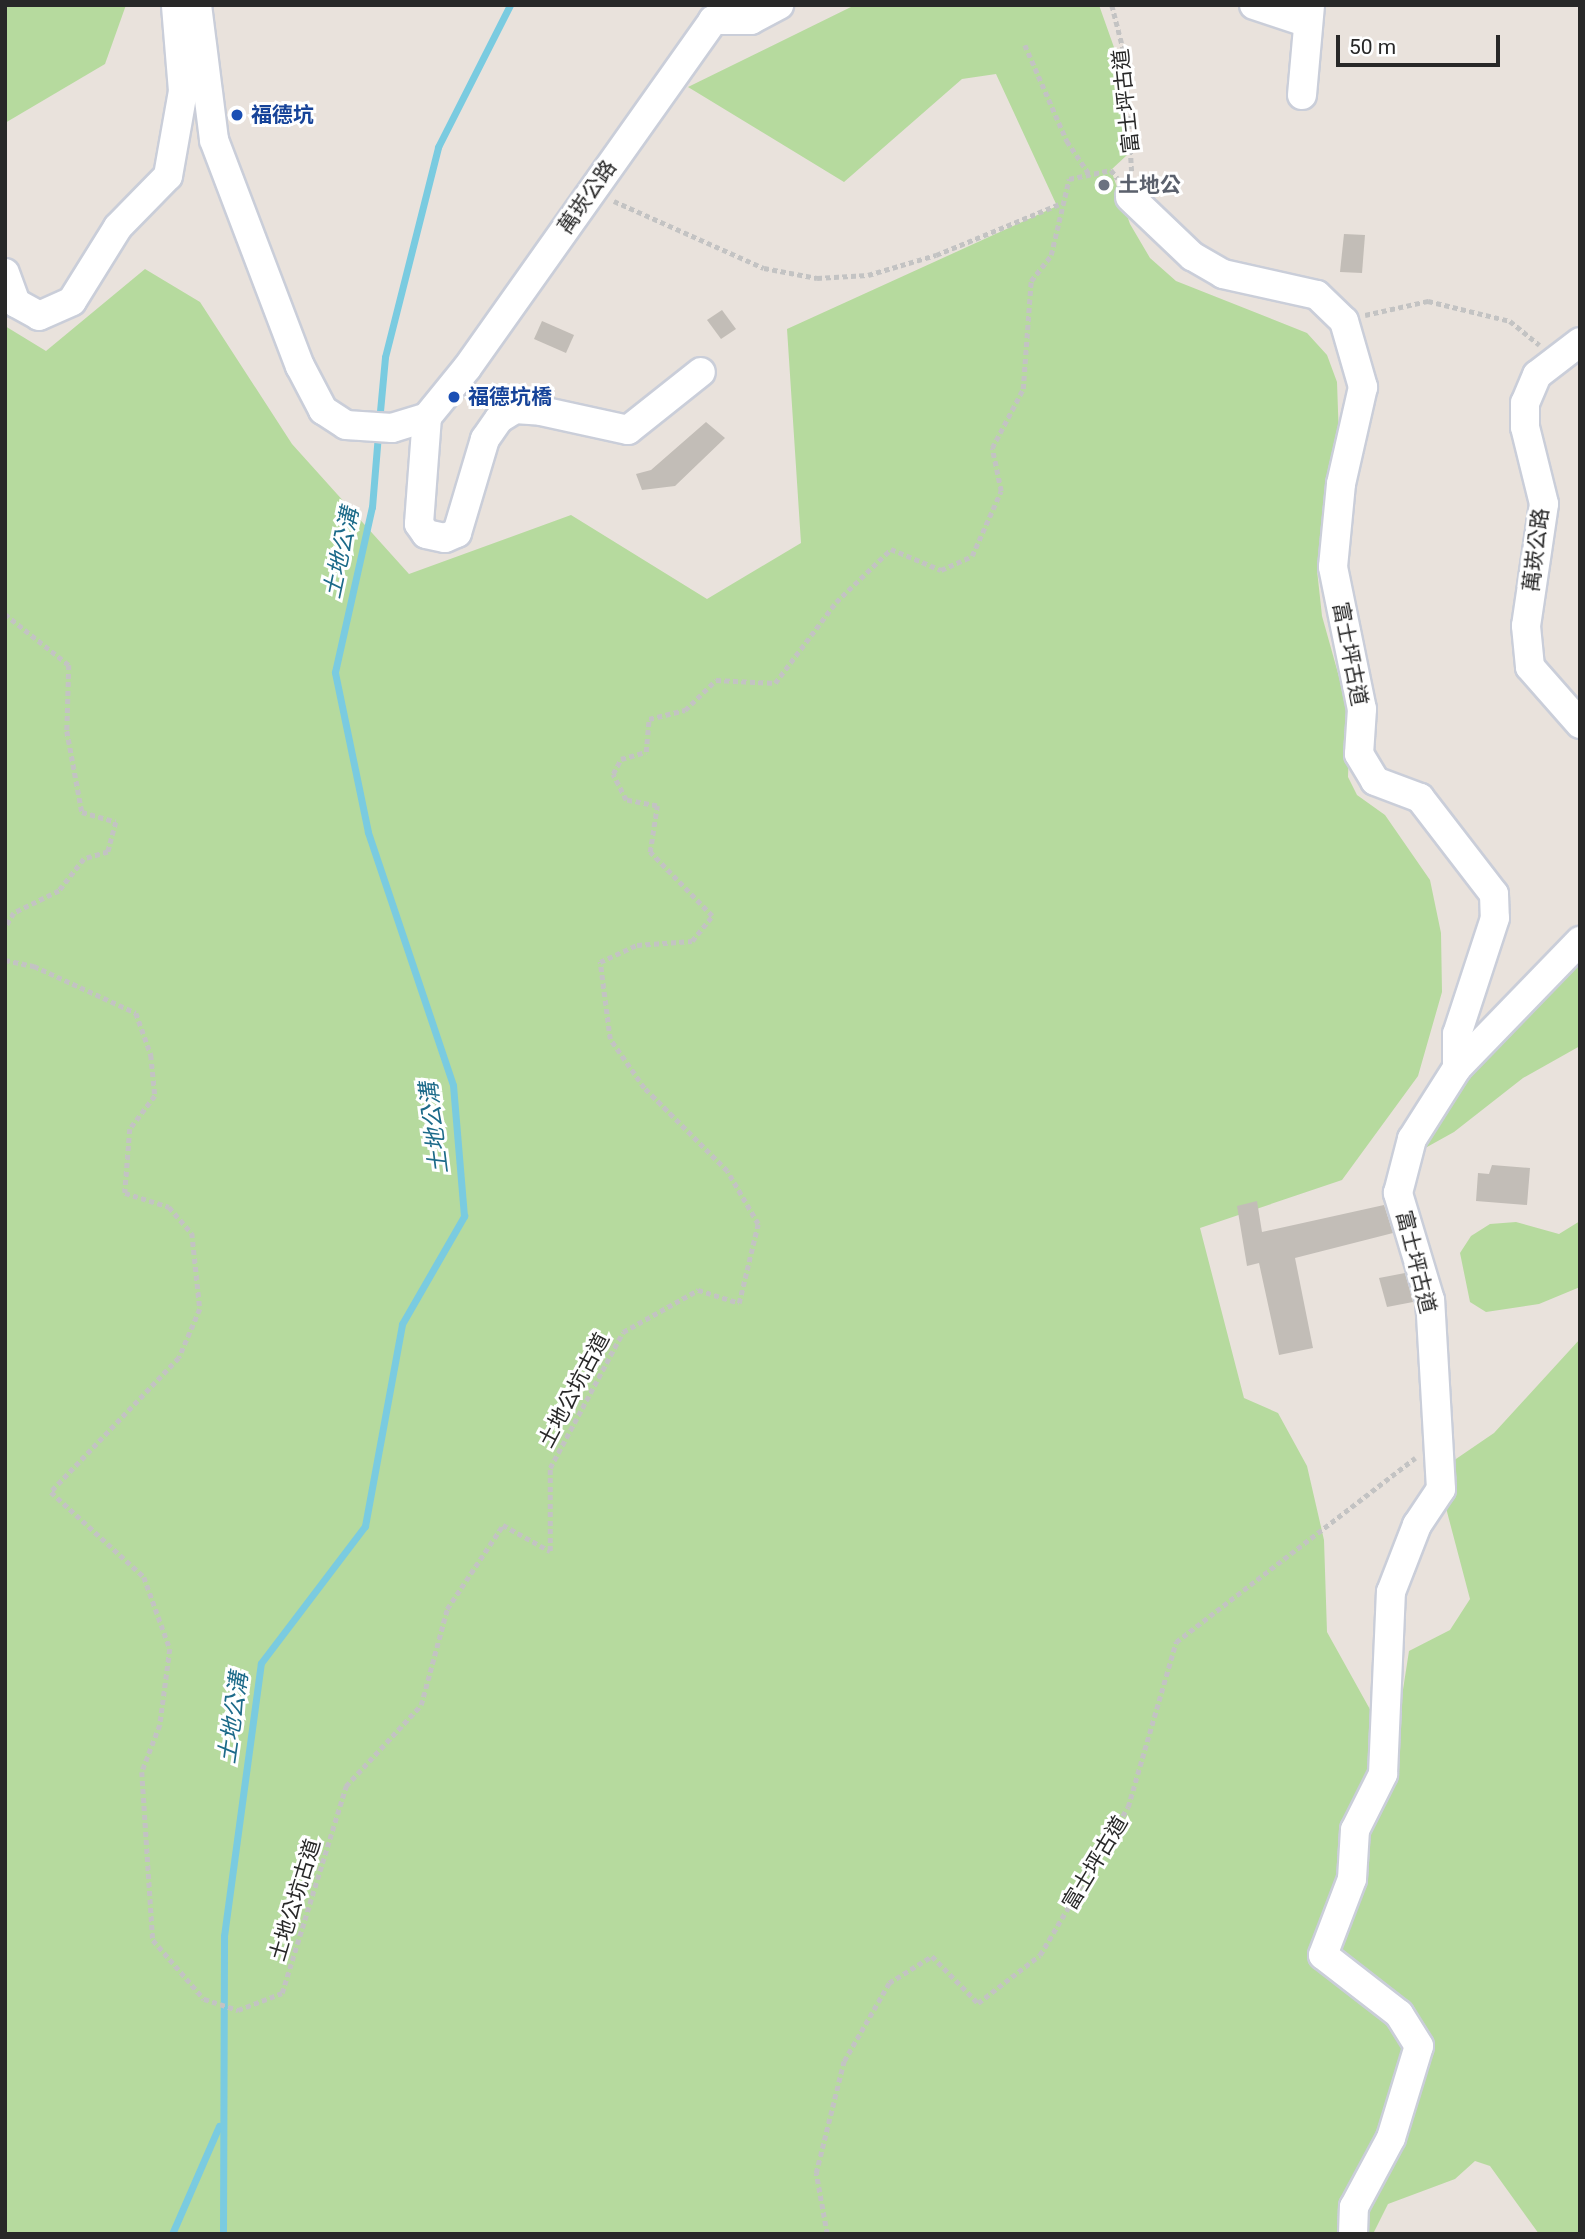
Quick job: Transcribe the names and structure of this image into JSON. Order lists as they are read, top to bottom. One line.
{"streets":{"street":["富士坪古道","萬崁公路"],"path":["土地公坑古道"]},"water":["土地公溝"],"places":["福德坑","土地公","福德坑橋"],"scale_bar":"50 m"}
